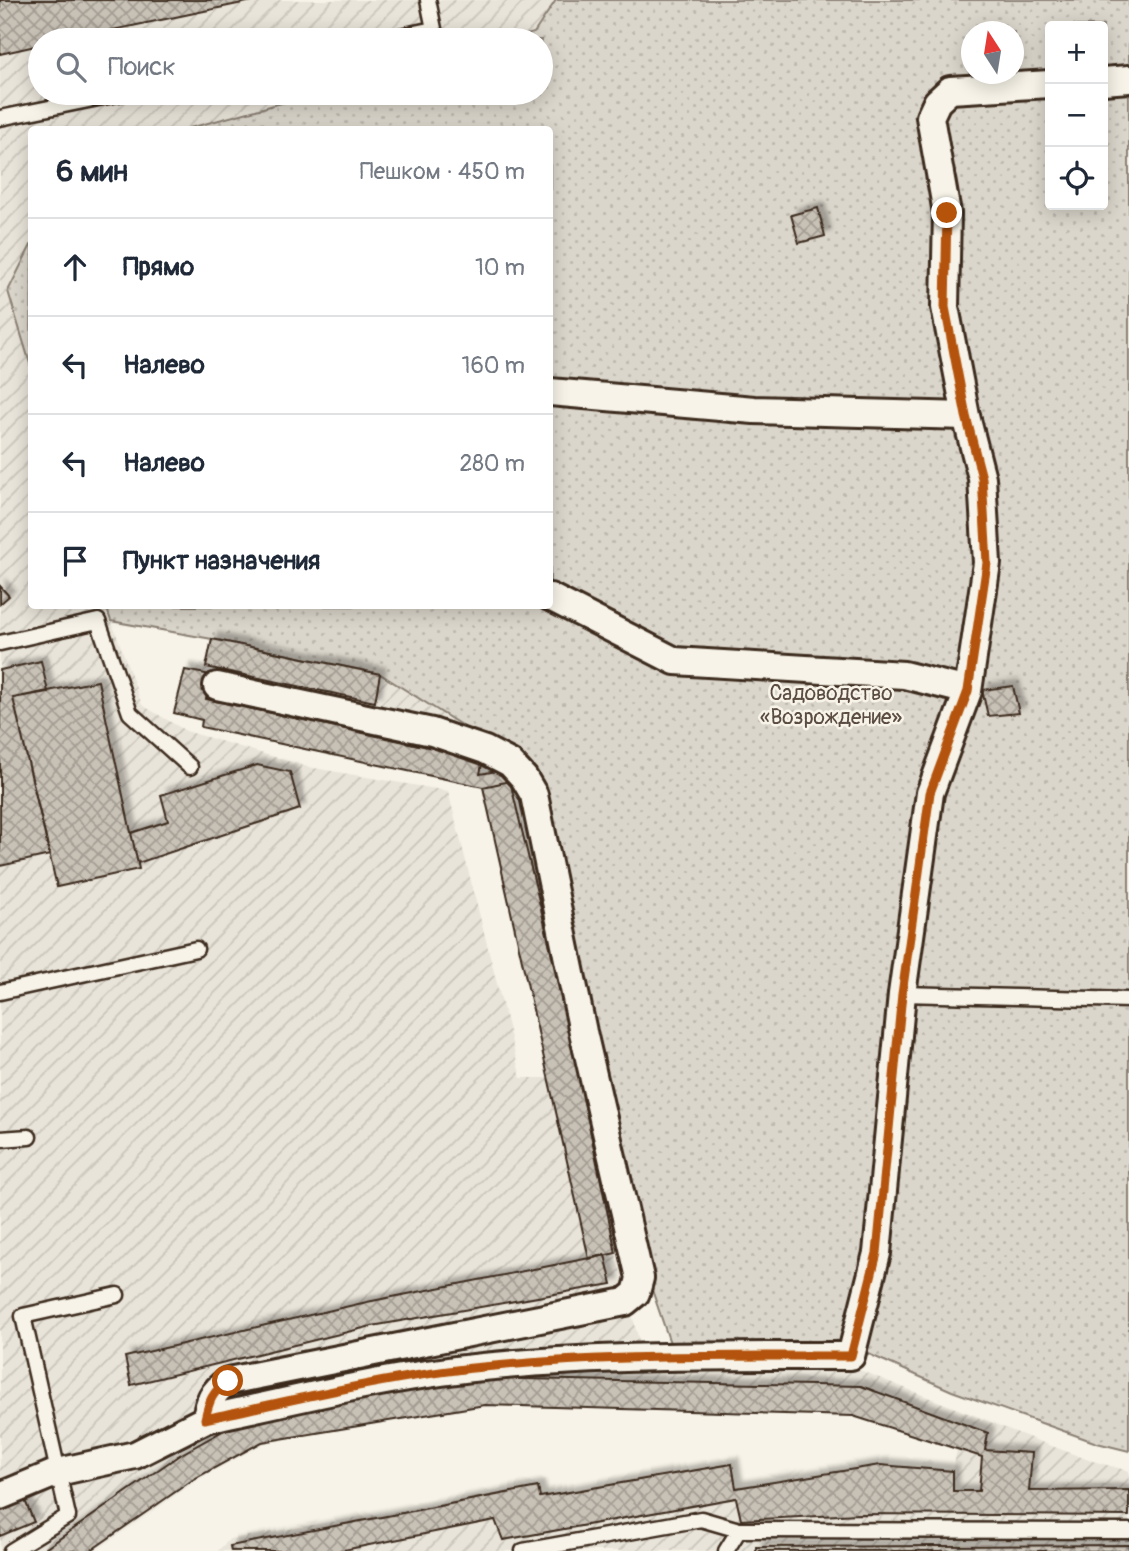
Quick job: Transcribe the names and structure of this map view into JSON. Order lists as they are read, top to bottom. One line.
{"parks":["Садоводство «Возрождение»"],"north":"top","page":{"map_buttons":["+","−"],"search":"Поиск","heading":["6 мин","Пешком · 450 m"],"list":[["Прямо","10 m"],["Налево","160 m"],["Налево","280 m"],"Пункт назначения"]}}
